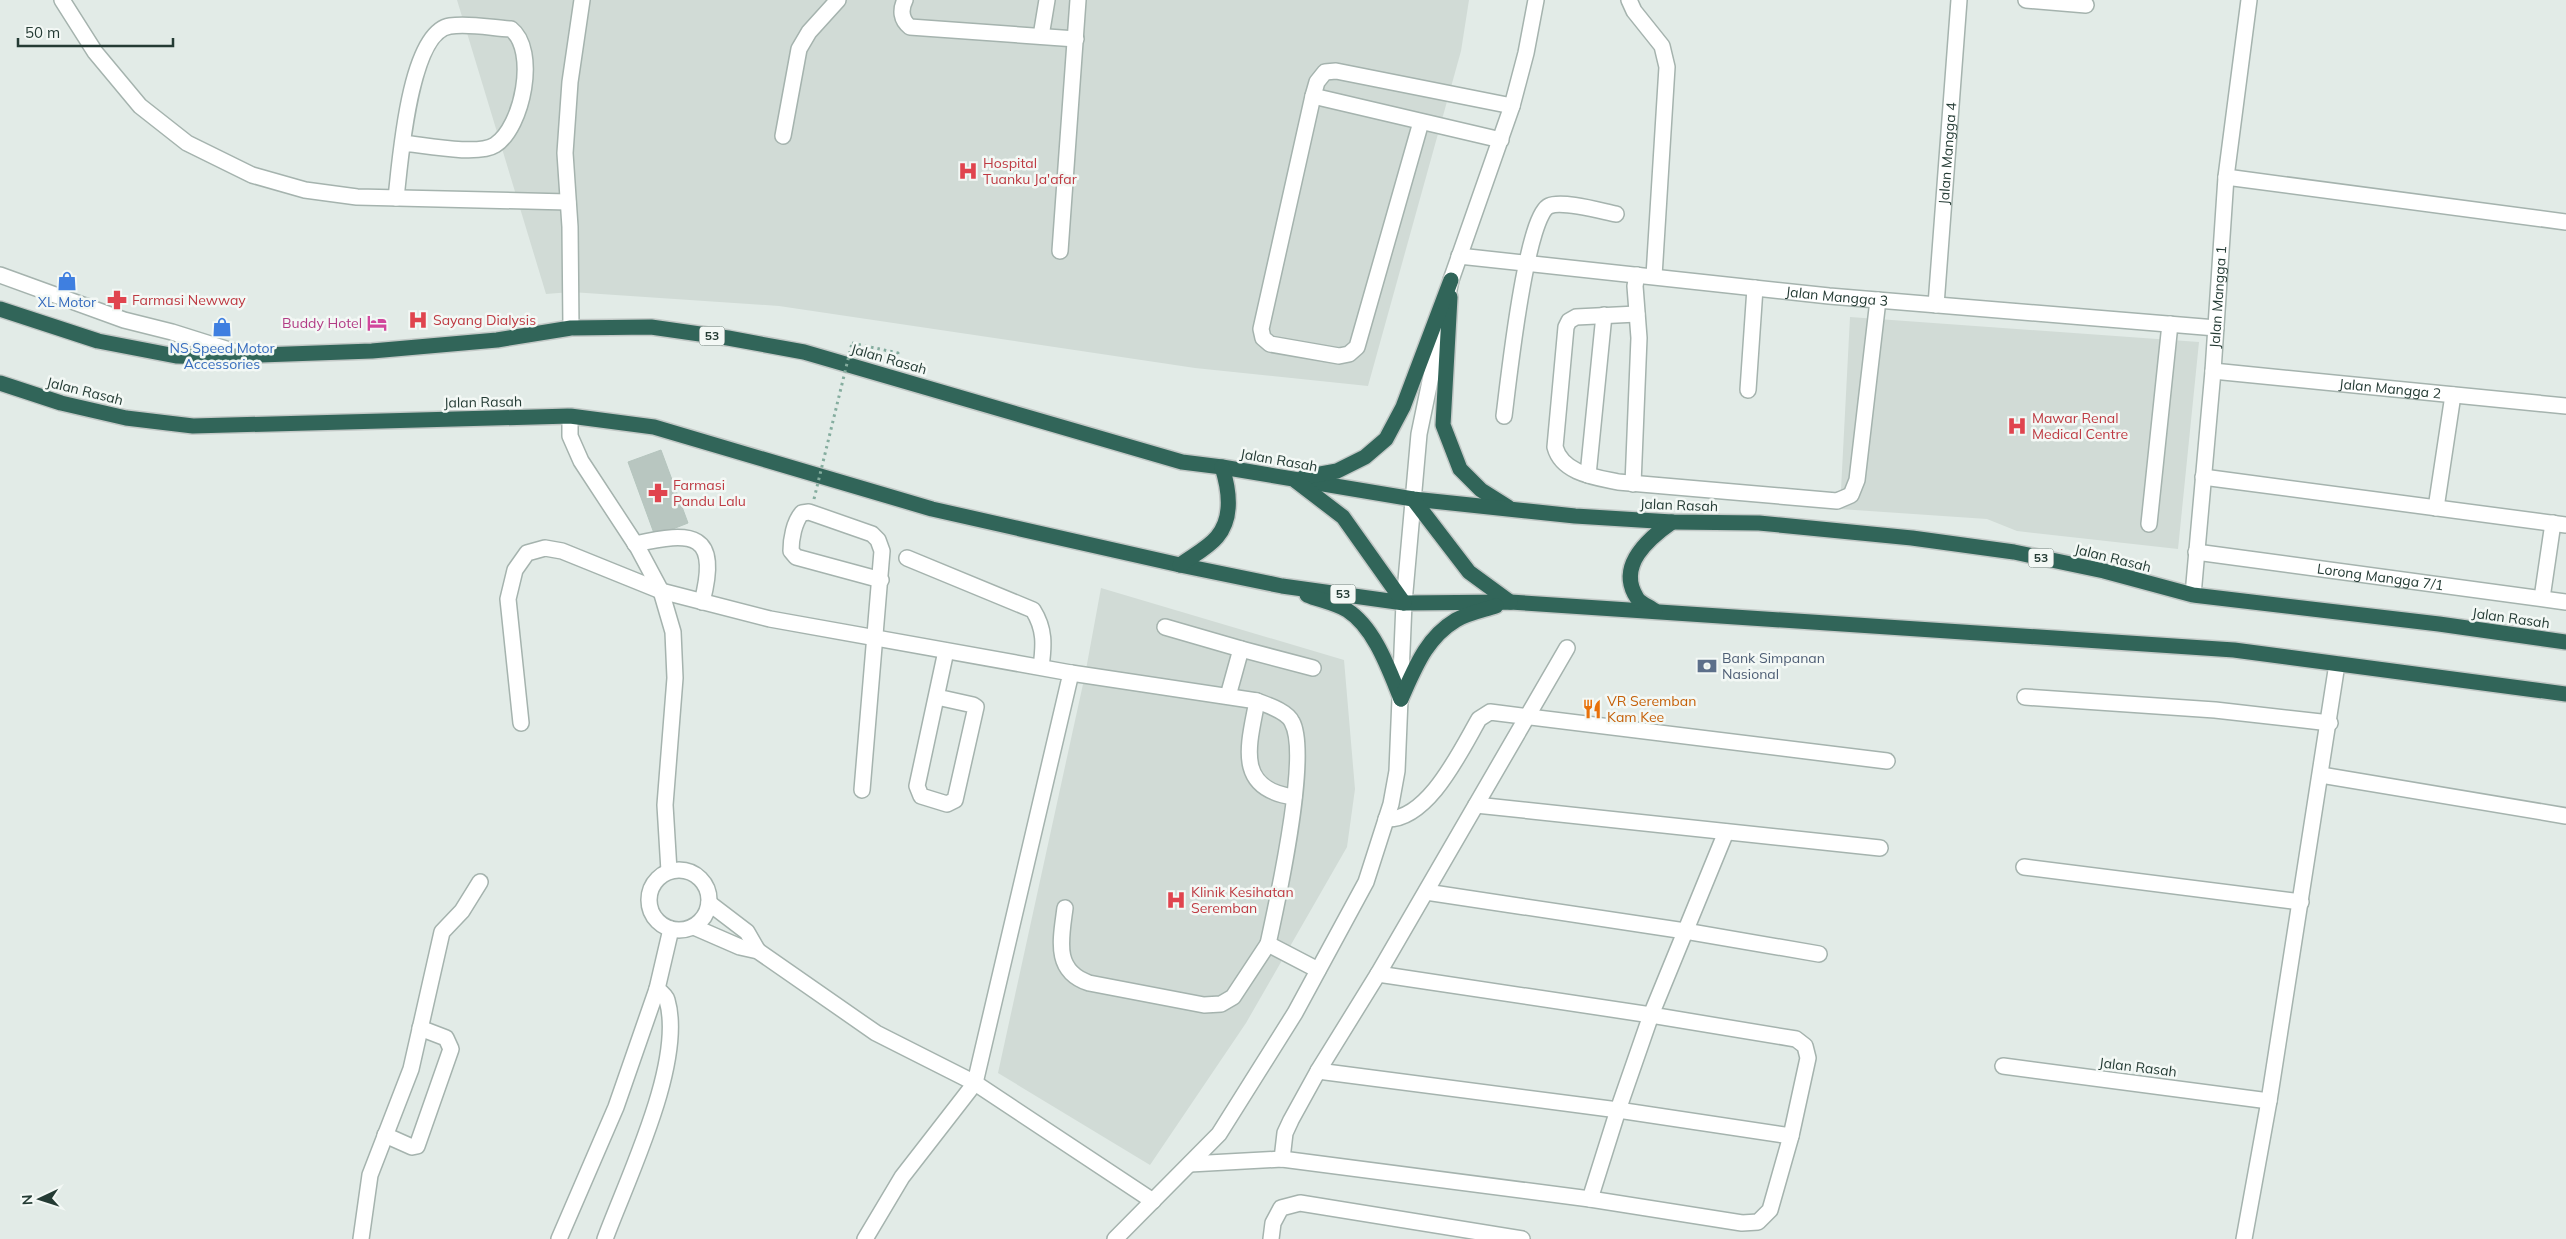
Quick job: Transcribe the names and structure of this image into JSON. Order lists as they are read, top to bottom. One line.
{"streets":{"highway":["53","Jalan Rasah"],"street":["Jalan Mangga 4","Jalan Mangga 3","Jalan Mangga 1","Jalan Mangga 2","Lorong Mangga 7/1"]},"crossings":[["Jalan Mangga 4","Jalan Mangga 3"],["Jalan Mangga 3","Jalan Mangga 1"],["Jalan Mangga 1","Jalan Rasah"],["Jalan Mangga 1","Jalan Mangga 2"],["Jalan Mangga 1","Lorong Mangga 7/1"]],"places":{"hospital":["Hospital Tuanku Ja'afar","Sayang Dialysis","Mawar Renal Medical Centre","Klinik Kesihatan Seremban"],"shop":["XL Motor","NS Speed Motor Accessories"],"pharmacy":["Farmasi Newway","Farmasi Pandu Lalu"],"hotel":["Buddy Hotel"],"bank":["Bank Simpanan Nasional"],"restaurant":["VR Seremban Kam Kee"]},"scale_bar":"50 m","north":"left"}
